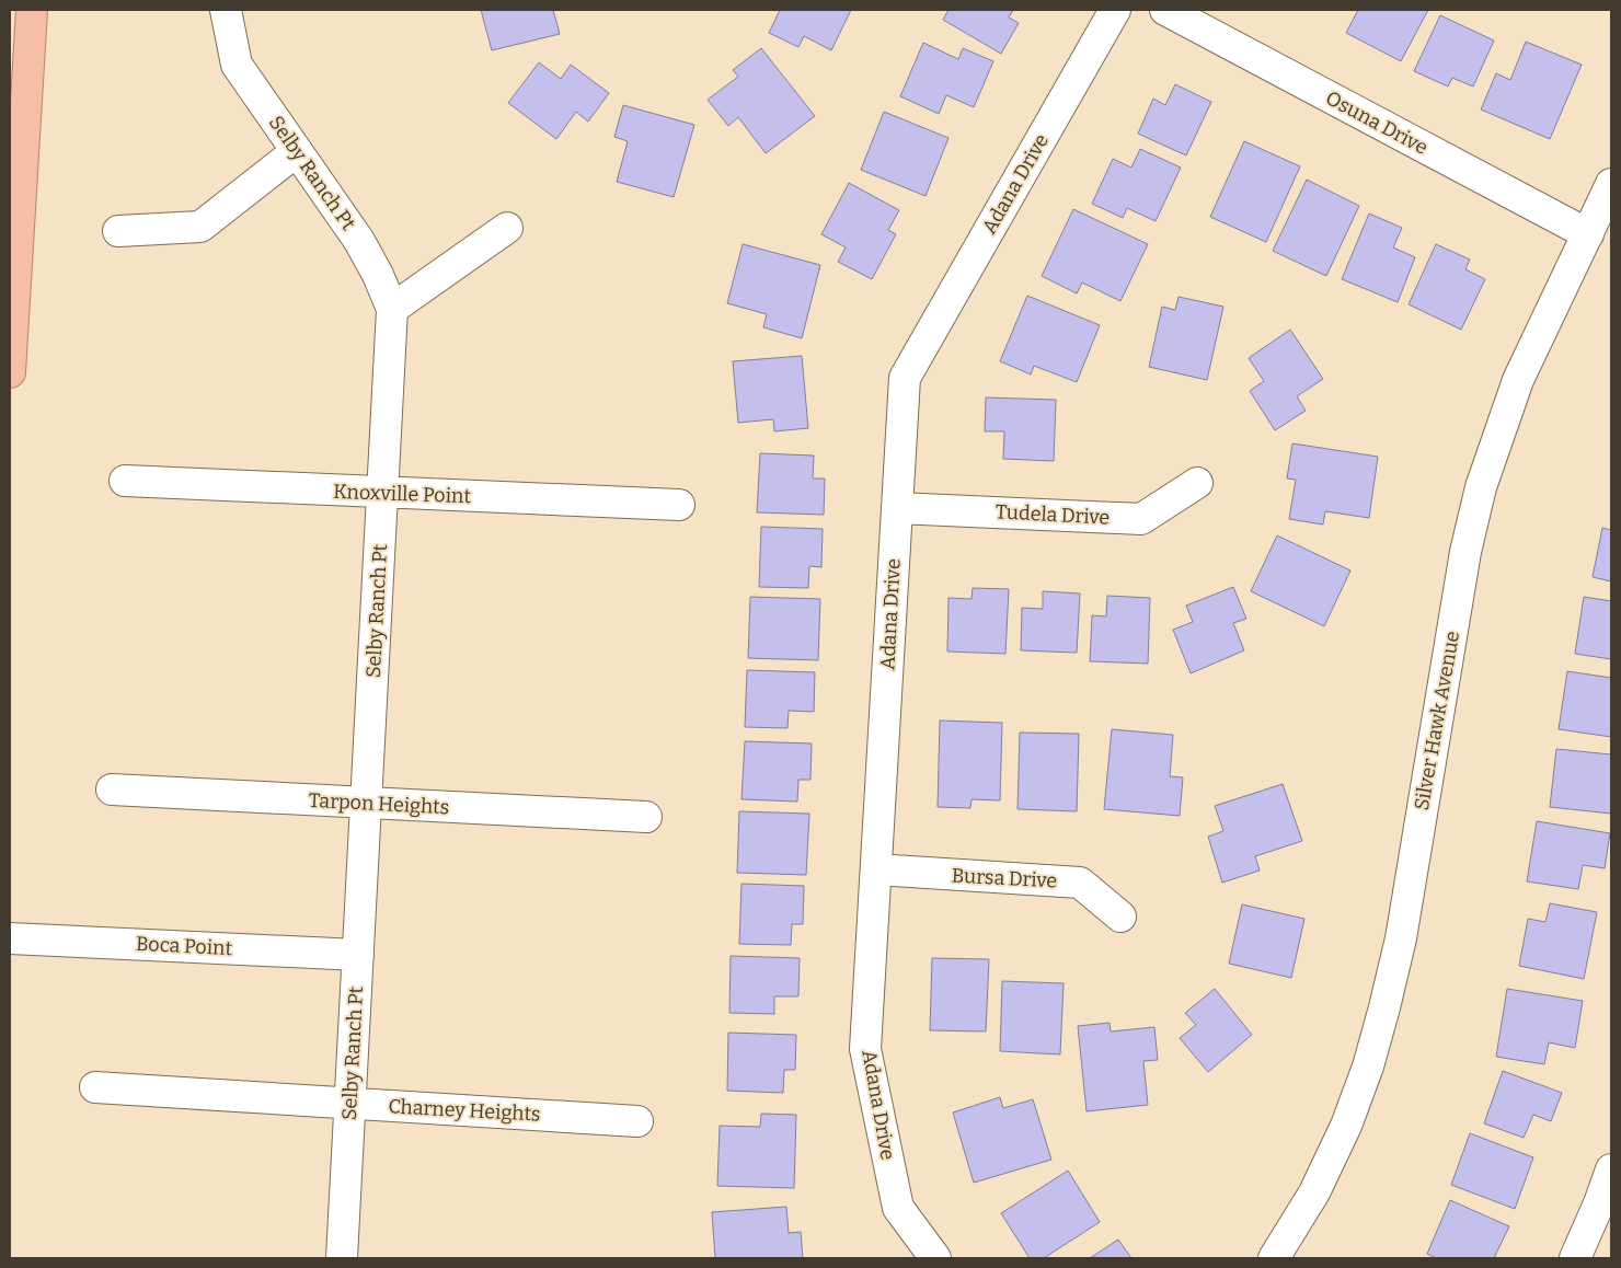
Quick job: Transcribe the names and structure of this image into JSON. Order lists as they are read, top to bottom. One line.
{"streets":{"street":["Osuna Drive","Selby Ranch Pt","Adana Drive","Knoxville Point","Tudela Drive","Silver Hawk Avenue","Tarpon Heights","Bursa Drive","Boca Point","Charney Heights"]},"crossings":[["Osuna Drive","Silver Hawk Avenue"],["Selby Ranch Pt","Knoxville Point"],["Selby Ranch Pt","Tarpon Heights"],["Selby Ranch Pt","Boca Point"],["Selby Ranch Pt","Charney Heights"],["Adana Drive","Tudela Drive"],["Adana Drive","Bursa Drive"]]}
